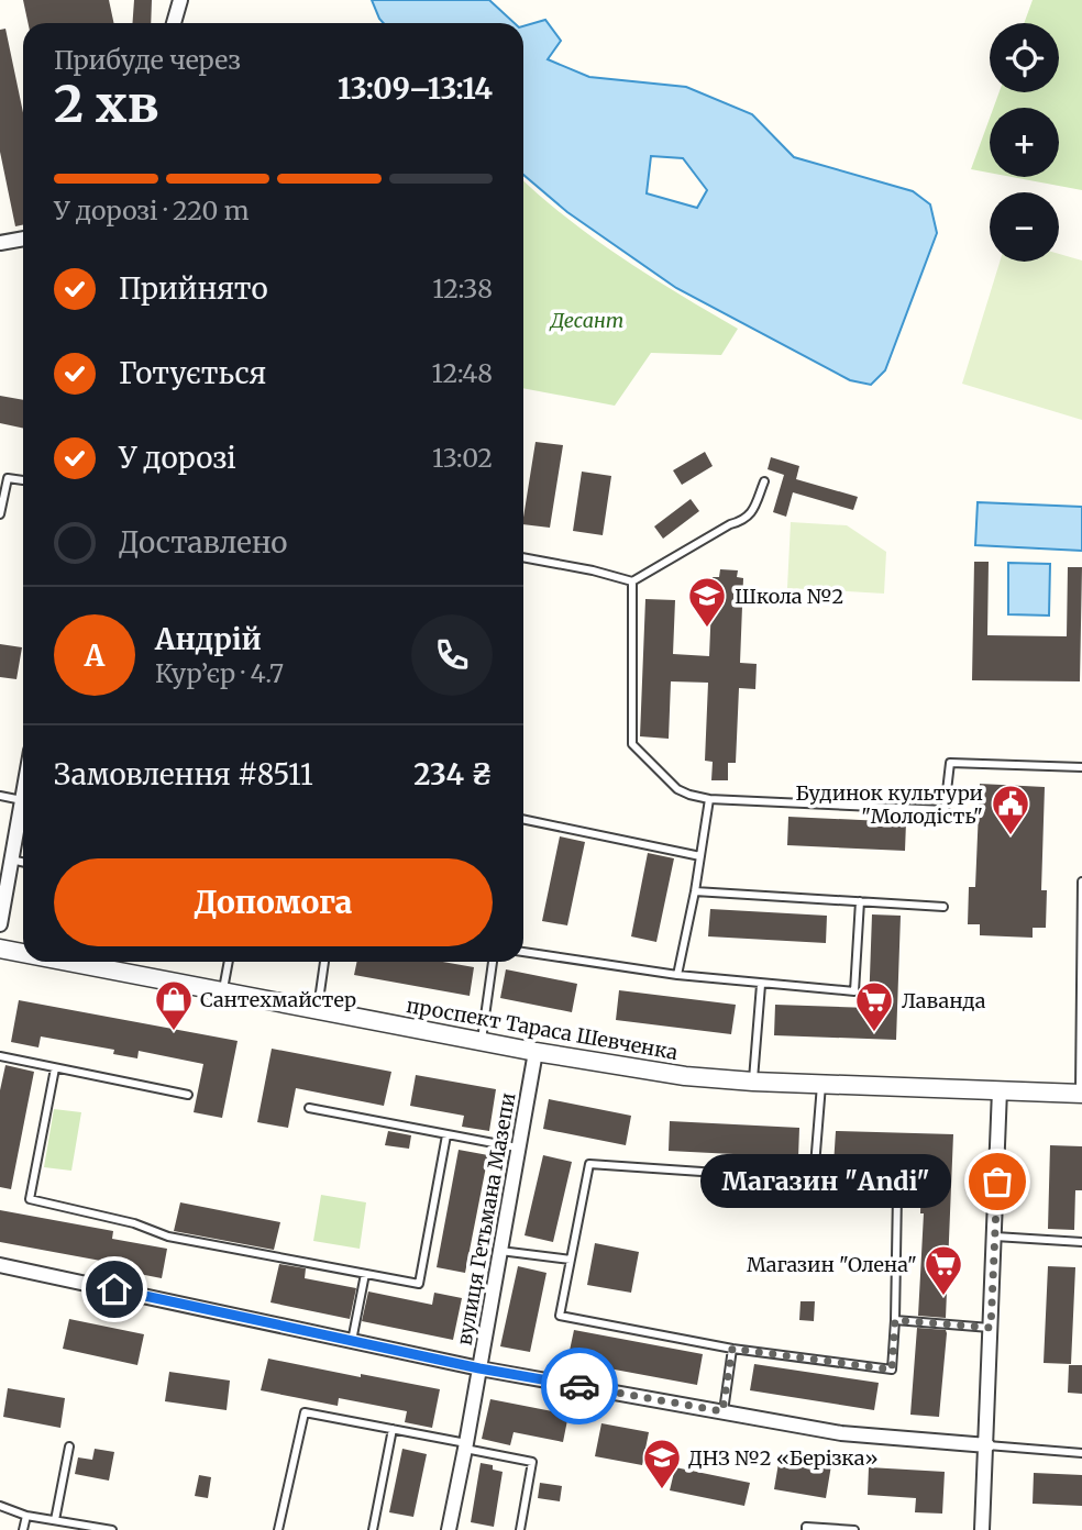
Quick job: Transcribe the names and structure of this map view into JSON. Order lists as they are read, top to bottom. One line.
{"streets":{"street":["проспект Тараса Шевченка","вулиця Гетьмана Мазепи"]},"crossings":[["проспект Тараса Шевченка","вулиця Гетьмана Мазепи"]],"parks":["Десант"],"places":{"school or university":["Школа №2","ДНЗ №2 «Берізка»"],"public building":["Будинок культури \"Молодість\""],"shop":["Сантехмайстер"],"supermarket":["Лаванда","Магазин \"Олена\""],"other":["Магазин \"Andi\""]},"page":{"map_buttons":["+","−"],"heading":["2 хв","Прибуде через","13:09–13:14"],"panel":["Андрій","Кур’єр · 4.7","Замовлення #8511","234 ₴"],"bar":"У дорозі · 220 m","list":[["Прийнято","12:38"],["Готується","12:48"],["У дорозі","13:02"],"Доставлено"],"round":"А","buttons":"Допомога","bubble":"Магазин \"Andi\""}}
